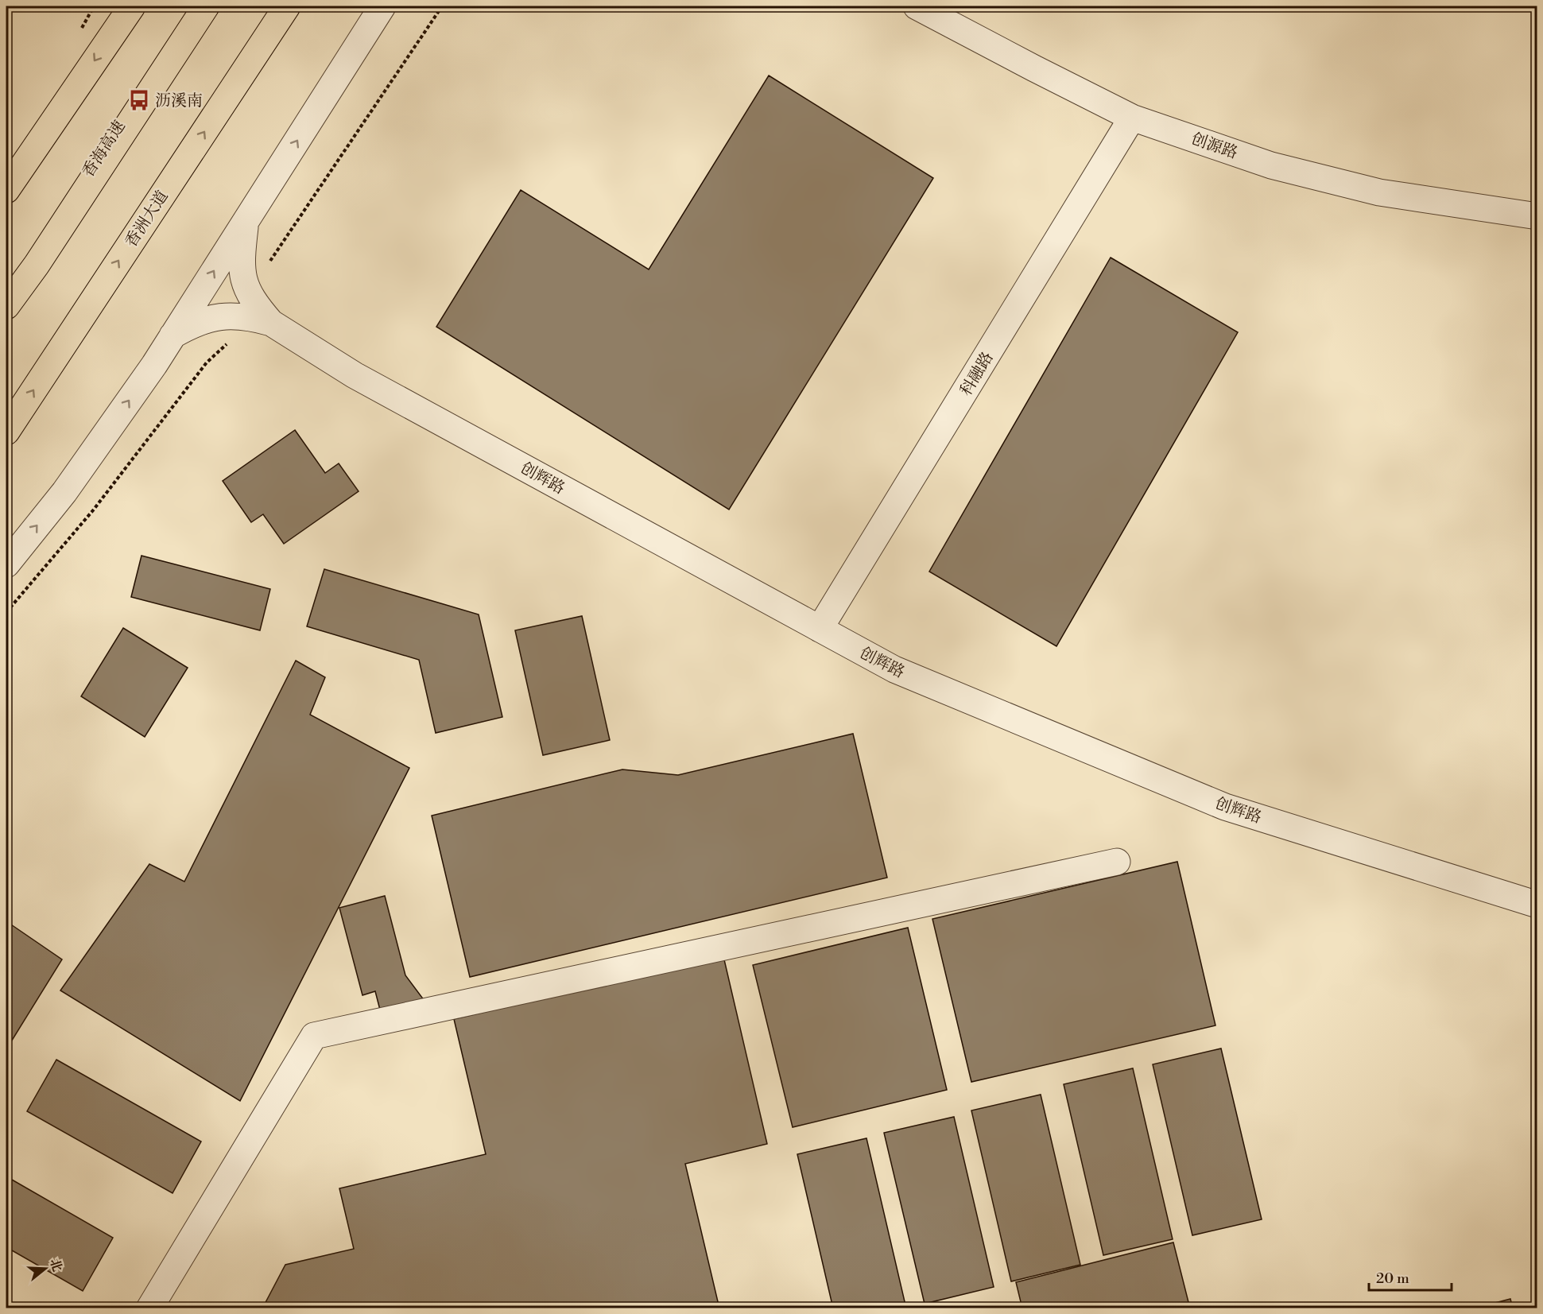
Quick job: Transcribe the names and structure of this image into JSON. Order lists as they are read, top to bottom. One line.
{"streets":{"highway":["香海高速","香洲大道"],"street":["创源路","科融路","创辉路"]},"crossings":[["创源路","科融路"],["科融路","创辉路"]],"places":{"bus stop":["沥溪南"]},"scale_bar":"20 m","north":"right"}
